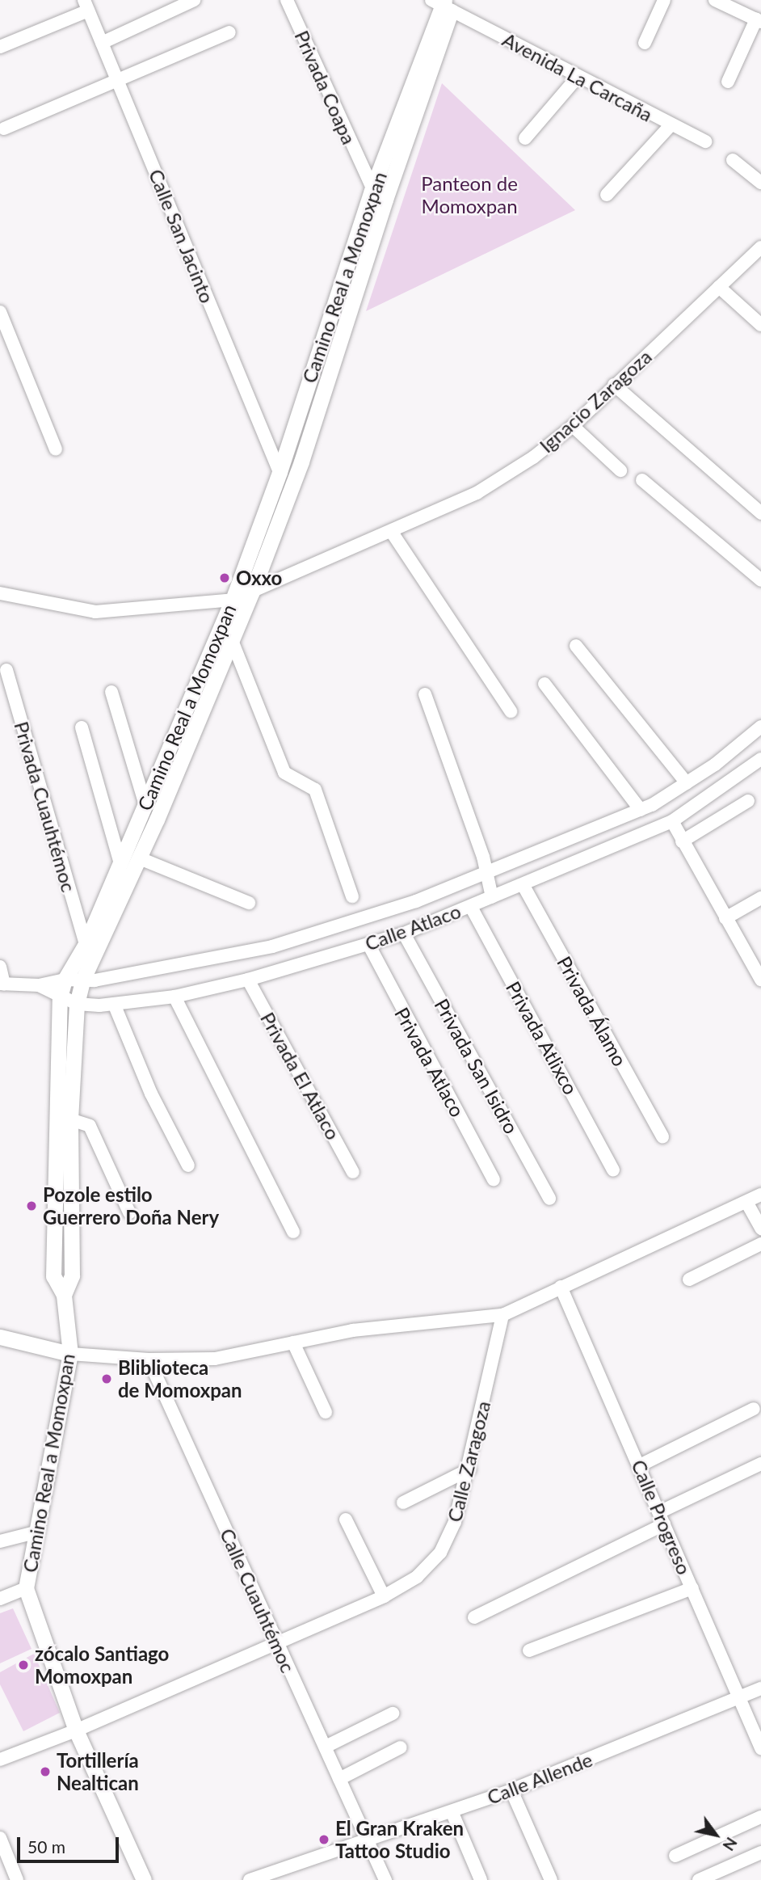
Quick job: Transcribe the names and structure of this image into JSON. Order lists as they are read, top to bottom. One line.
{"streets":{"street":["Avenida La Carcaña","Privada Coapa","Calle San Jacinto","Camino Real a Momoxpan","Ignacio Zaragoza","Privada Cuauhtémoc","Calle Atlaco","Privada Álamo","Privada Atlixco","Privada Atlaco","Privada San Isidro","Privada El Atlaco","Calle Zaragoza","Calle Progreso","Calle Cuauhtémoc","Calle Allende"]},"crossings":[["Avenida La Carcaña","Camino Real a Momoxpan"],["Privada Coapa","Camino Real a Momoxpan"],["Calle San Jacinto","Camino Real a Momoxpan"],["Camino Real a Momoxpan","Ignacio Zaragoza"],["Camino Real a Momoxpan","Privada Cuauhtémoc"],["Camino Real a Momoxpan","Calle Atlaco"],["Camino Real a Momoxpan","Calle Zaragoza"],["Calle Atlaco","Privada Álamo"],["Calle Atlaco","Privada Atlixco"],["Calle Atlaco","Privada Atlaco"],["Calle Atlaco","Privada San Isidro"],["Calle Atlaco","Privada El Atlaco"],["Calle Zaragoza","Calle Cuauhtémoc"],["Calle Progreso","Calle Allende"],["Calle Cuauhtémoc","Calle Allende"]],"parks":["Panteon de Momoxpan"],"places":["Oxxo","Pozole estilo Guerrero Doña Nery","Bliblioteca de Momoxpan","zócalo Santiago Momoxpan","Tortillería Nealtican","El Gran Kraken Tattoo Studio"],"scale_bar":"50 m","north":"bottom right"}
